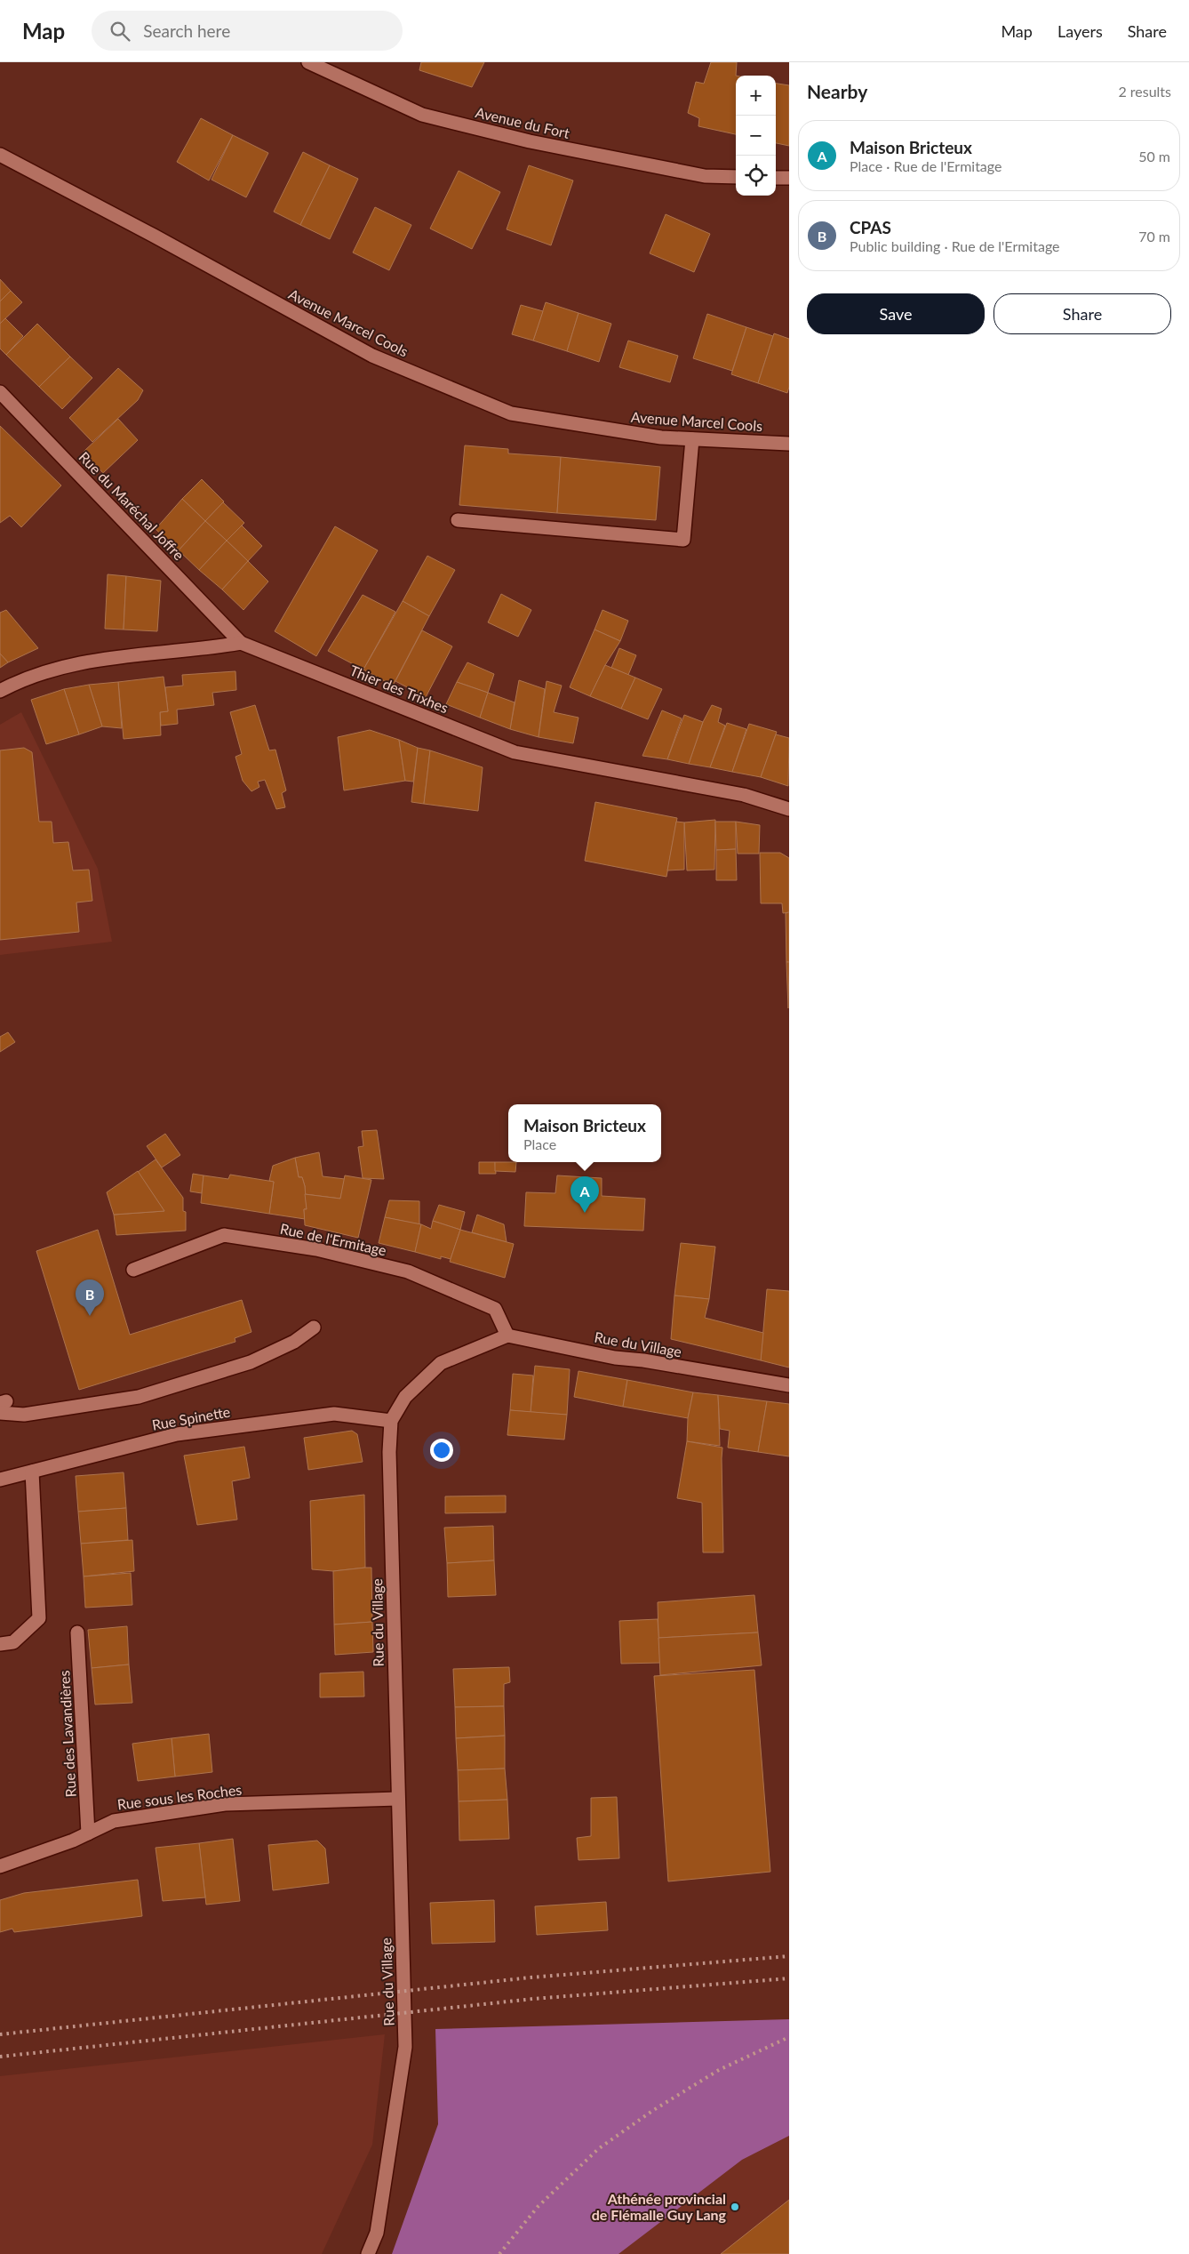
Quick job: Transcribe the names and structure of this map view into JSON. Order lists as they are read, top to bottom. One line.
{"streets":{"street":["Avenue du Fort","Avenue Marcel Cools","Rue du Maréchal Joffre","Thier des Trixhes","Rue de l'Ermitage","Rue du Village","Rue Spinette","Rue des Lavandières","Rue sous les Roches"]},"crossings":[["Rue du Maréchal Joffre","Thier des Trixhes"],["Rue de l'Ermitage","Rue du Village"],["Rue du Village","Rue Spinette"],["Rue du Village","Rue sous les Roches"],["Rue des Lavandières","Rue sous les Roches"]],"places":["Athénée provincial de Flémalle Guy Lang"],"page":{"header":"Map","search":"Search here","nav":["Map","Layers","Share"],"heading":["Nearby","2 results"],"map_buttons":["+","−"],"list":[{"mark":"A","name":"Maison Bricteux","note":"Place · Rue de l'Ermitage","value":"50 m"},{"mark":"B","name":"CPAS","note":"Public building · Rue de l'Ermitage","value":"70 m"}],"buttons":["Save","Share"],"popup":["Maison Bricteux","Place"],"pins":["A","B"]}}
